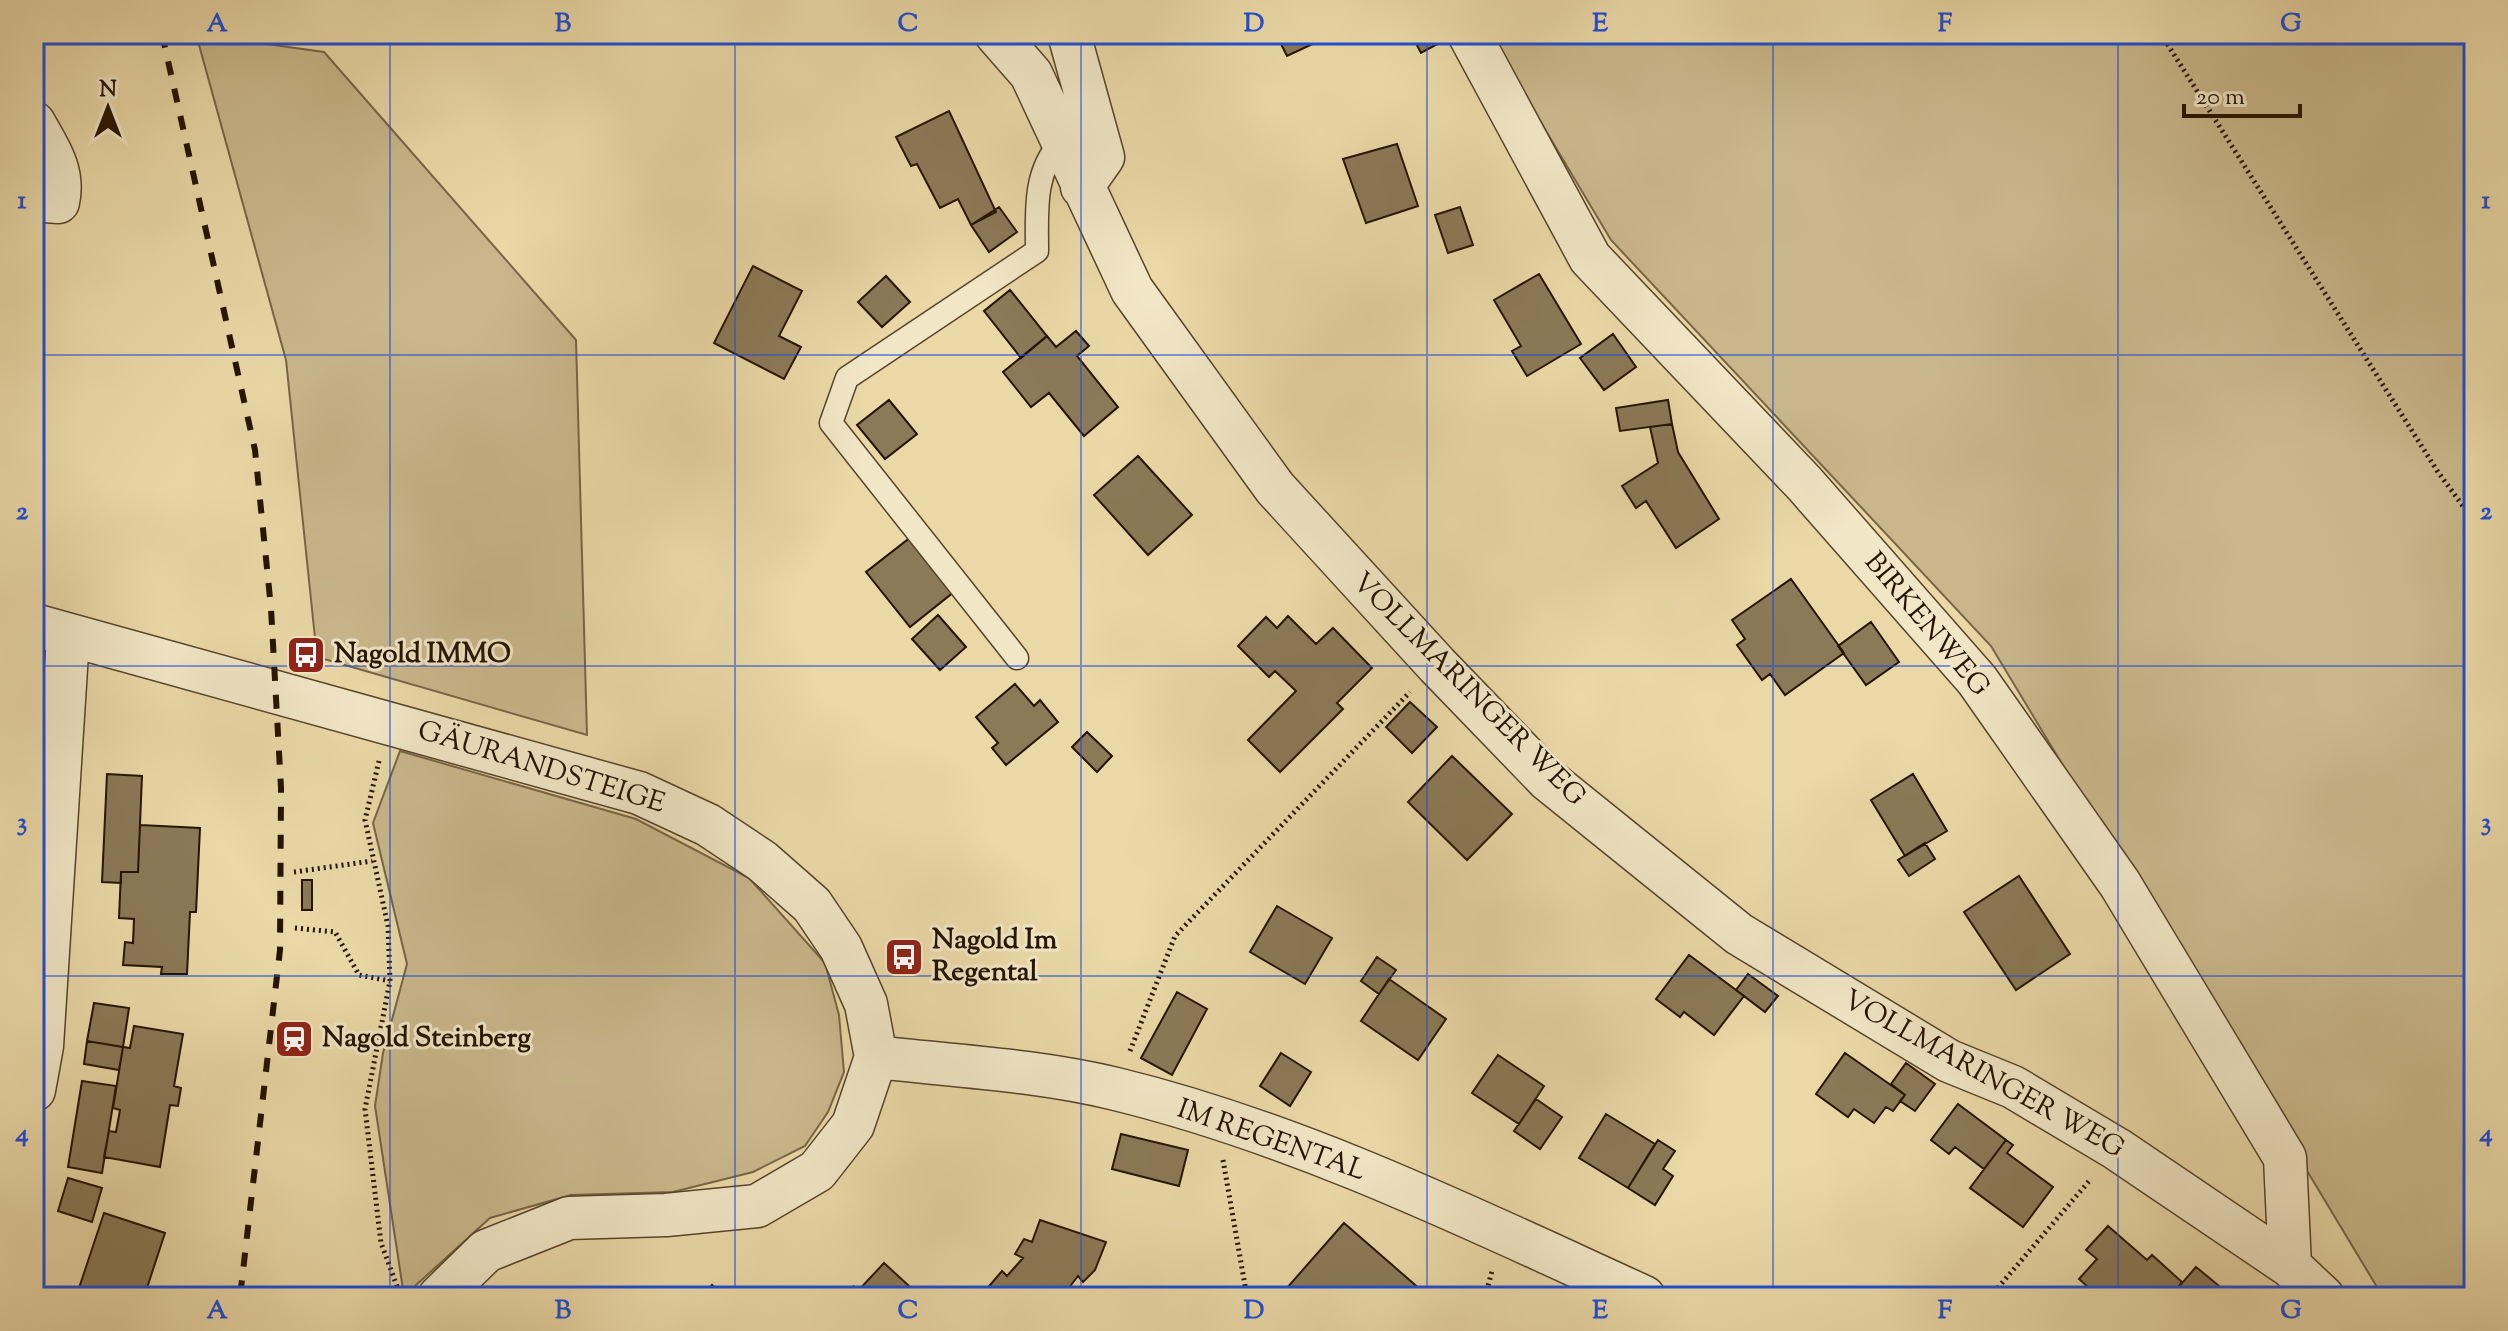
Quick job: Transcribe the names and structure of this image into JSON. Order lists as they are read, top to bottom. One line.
{"streets":{"street":["BIRKENWEG","VOLLMARINGER WEG","GÄURANDSTEIGE","IM REGENTAL"]},"crossings":[["BIRKENWEG","VOLLMARINGER WEG"],["GÄURANDSTEIGE","IM REGENTAL"]],"places":{"bus stop":["Nagold IMMO","Nagold Im Regental"],"station":["Nagold Steinberg"]},"scale_bar":"20 m","north":"top","grid":{"columns":["A","B","C","D","E","F","G"],"rows":["1","2","3","4"]}}
